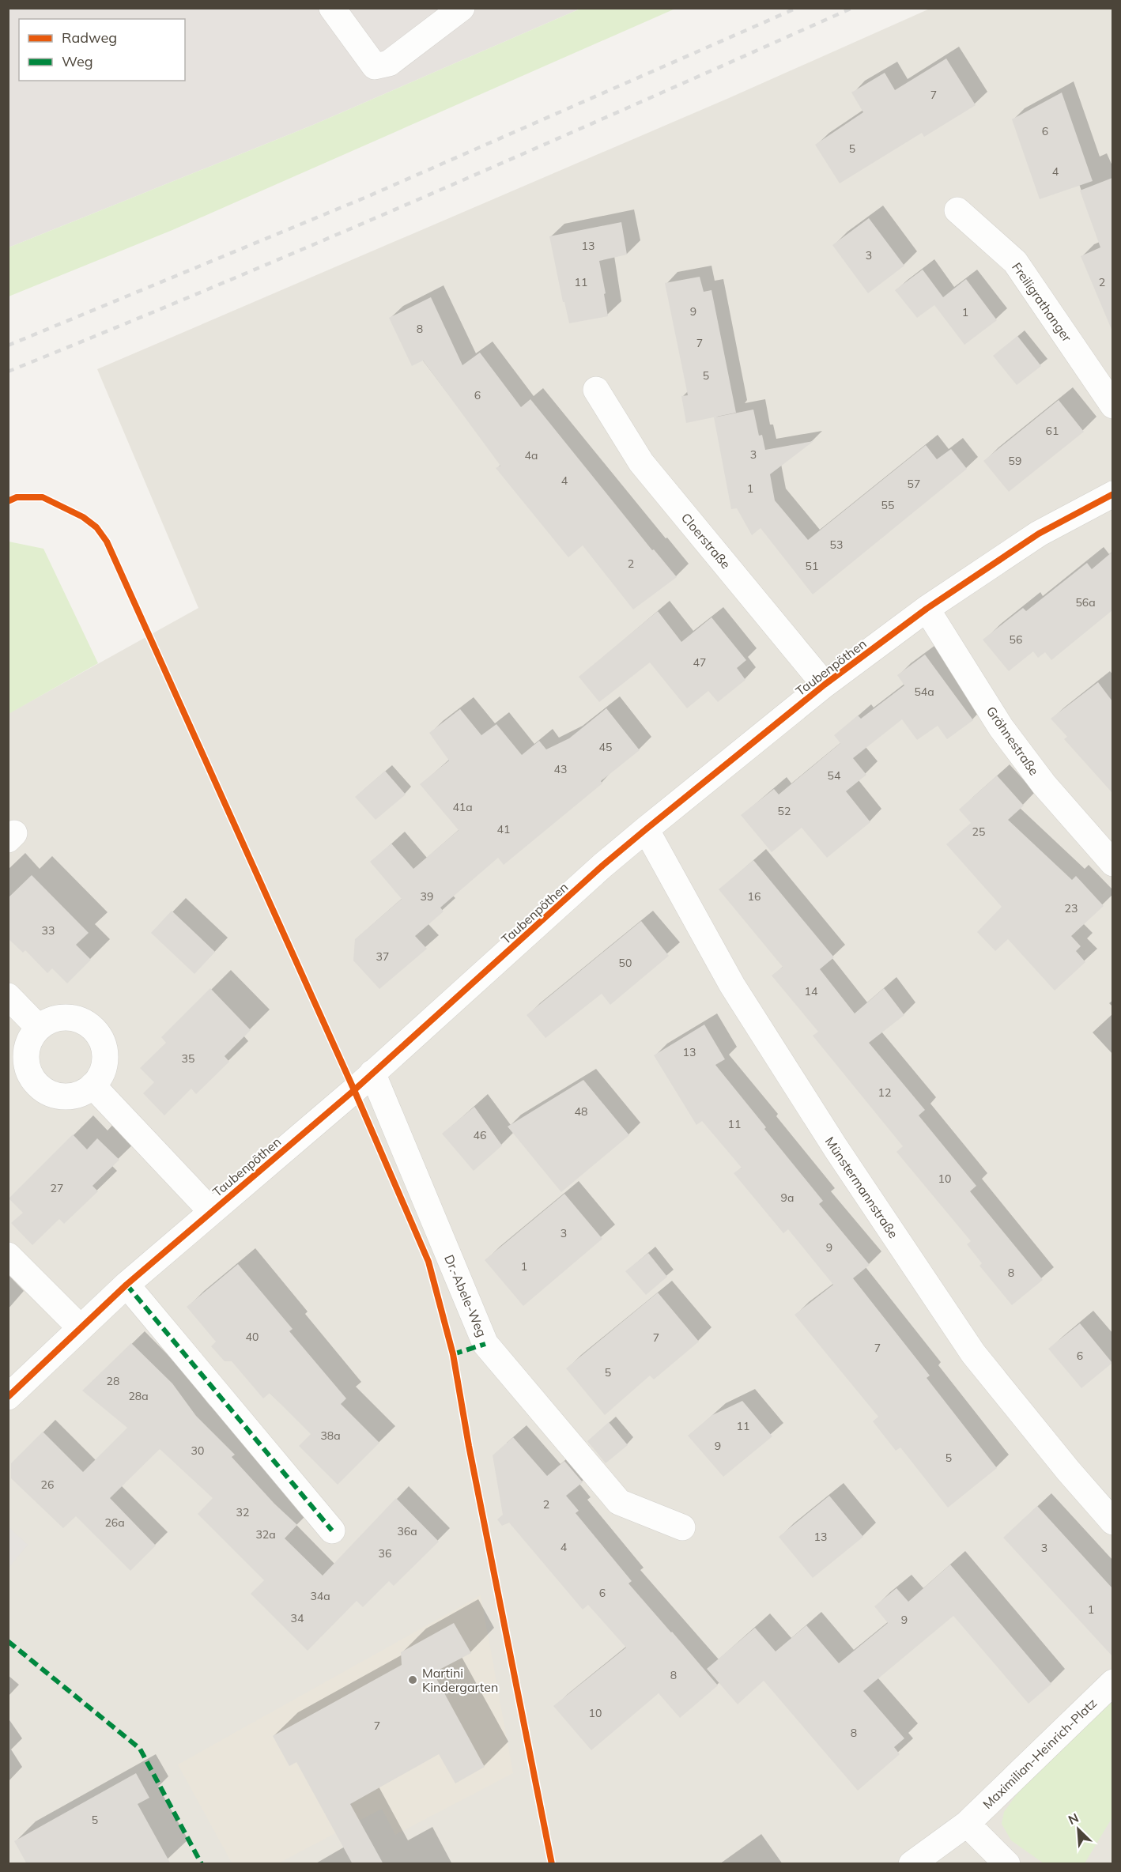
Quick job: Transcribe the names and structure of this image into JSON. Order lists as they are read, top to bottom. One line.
{"streets":{"street":["Freiligrathanger","Cloerstraße","Taubenpöthen","Gröhnestraße","Münstermannstraße","Dr.-Abele-Weg","Maximilian-Heinrich-Platz"]},"crossings":[["Cloerstraße","Taubenpöthen"],["Taubenpöthen","Gröhnestraße"],["Taubenpöthen","Münstermannstraße"],["Taubenpöthen","Dr.-Abele-Weg"]],"places":["Martini Kindergarten"],"house_numbers":["7","6","5","4","13","3","11","2","9","1","8","7","5","6","61","3","4a","59","4","57","1","55","53","2","51","56a","56","47","54a","45","43","54","41a","52","41","25","39","16","23","33","37","50","14","13","35","12","48","11","46","10","27","9a","3","9","1","8","40","7","7","6","5","28","28a","11","38a","9","30","5","26","2","32","26a","36a","32a","13","4","3","36","6","34a","1","34","9","8","10","7","8","5"],"legend":["Radweg","Weg"],"north":"top left"}
